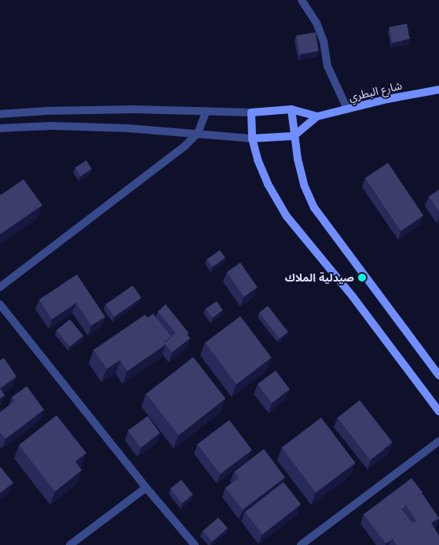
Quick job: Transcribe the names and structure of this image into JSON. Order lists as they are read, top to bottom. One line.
{"streets":{"main road":["شارع البطري"]},"places":["صيدلية الملاك"]}
